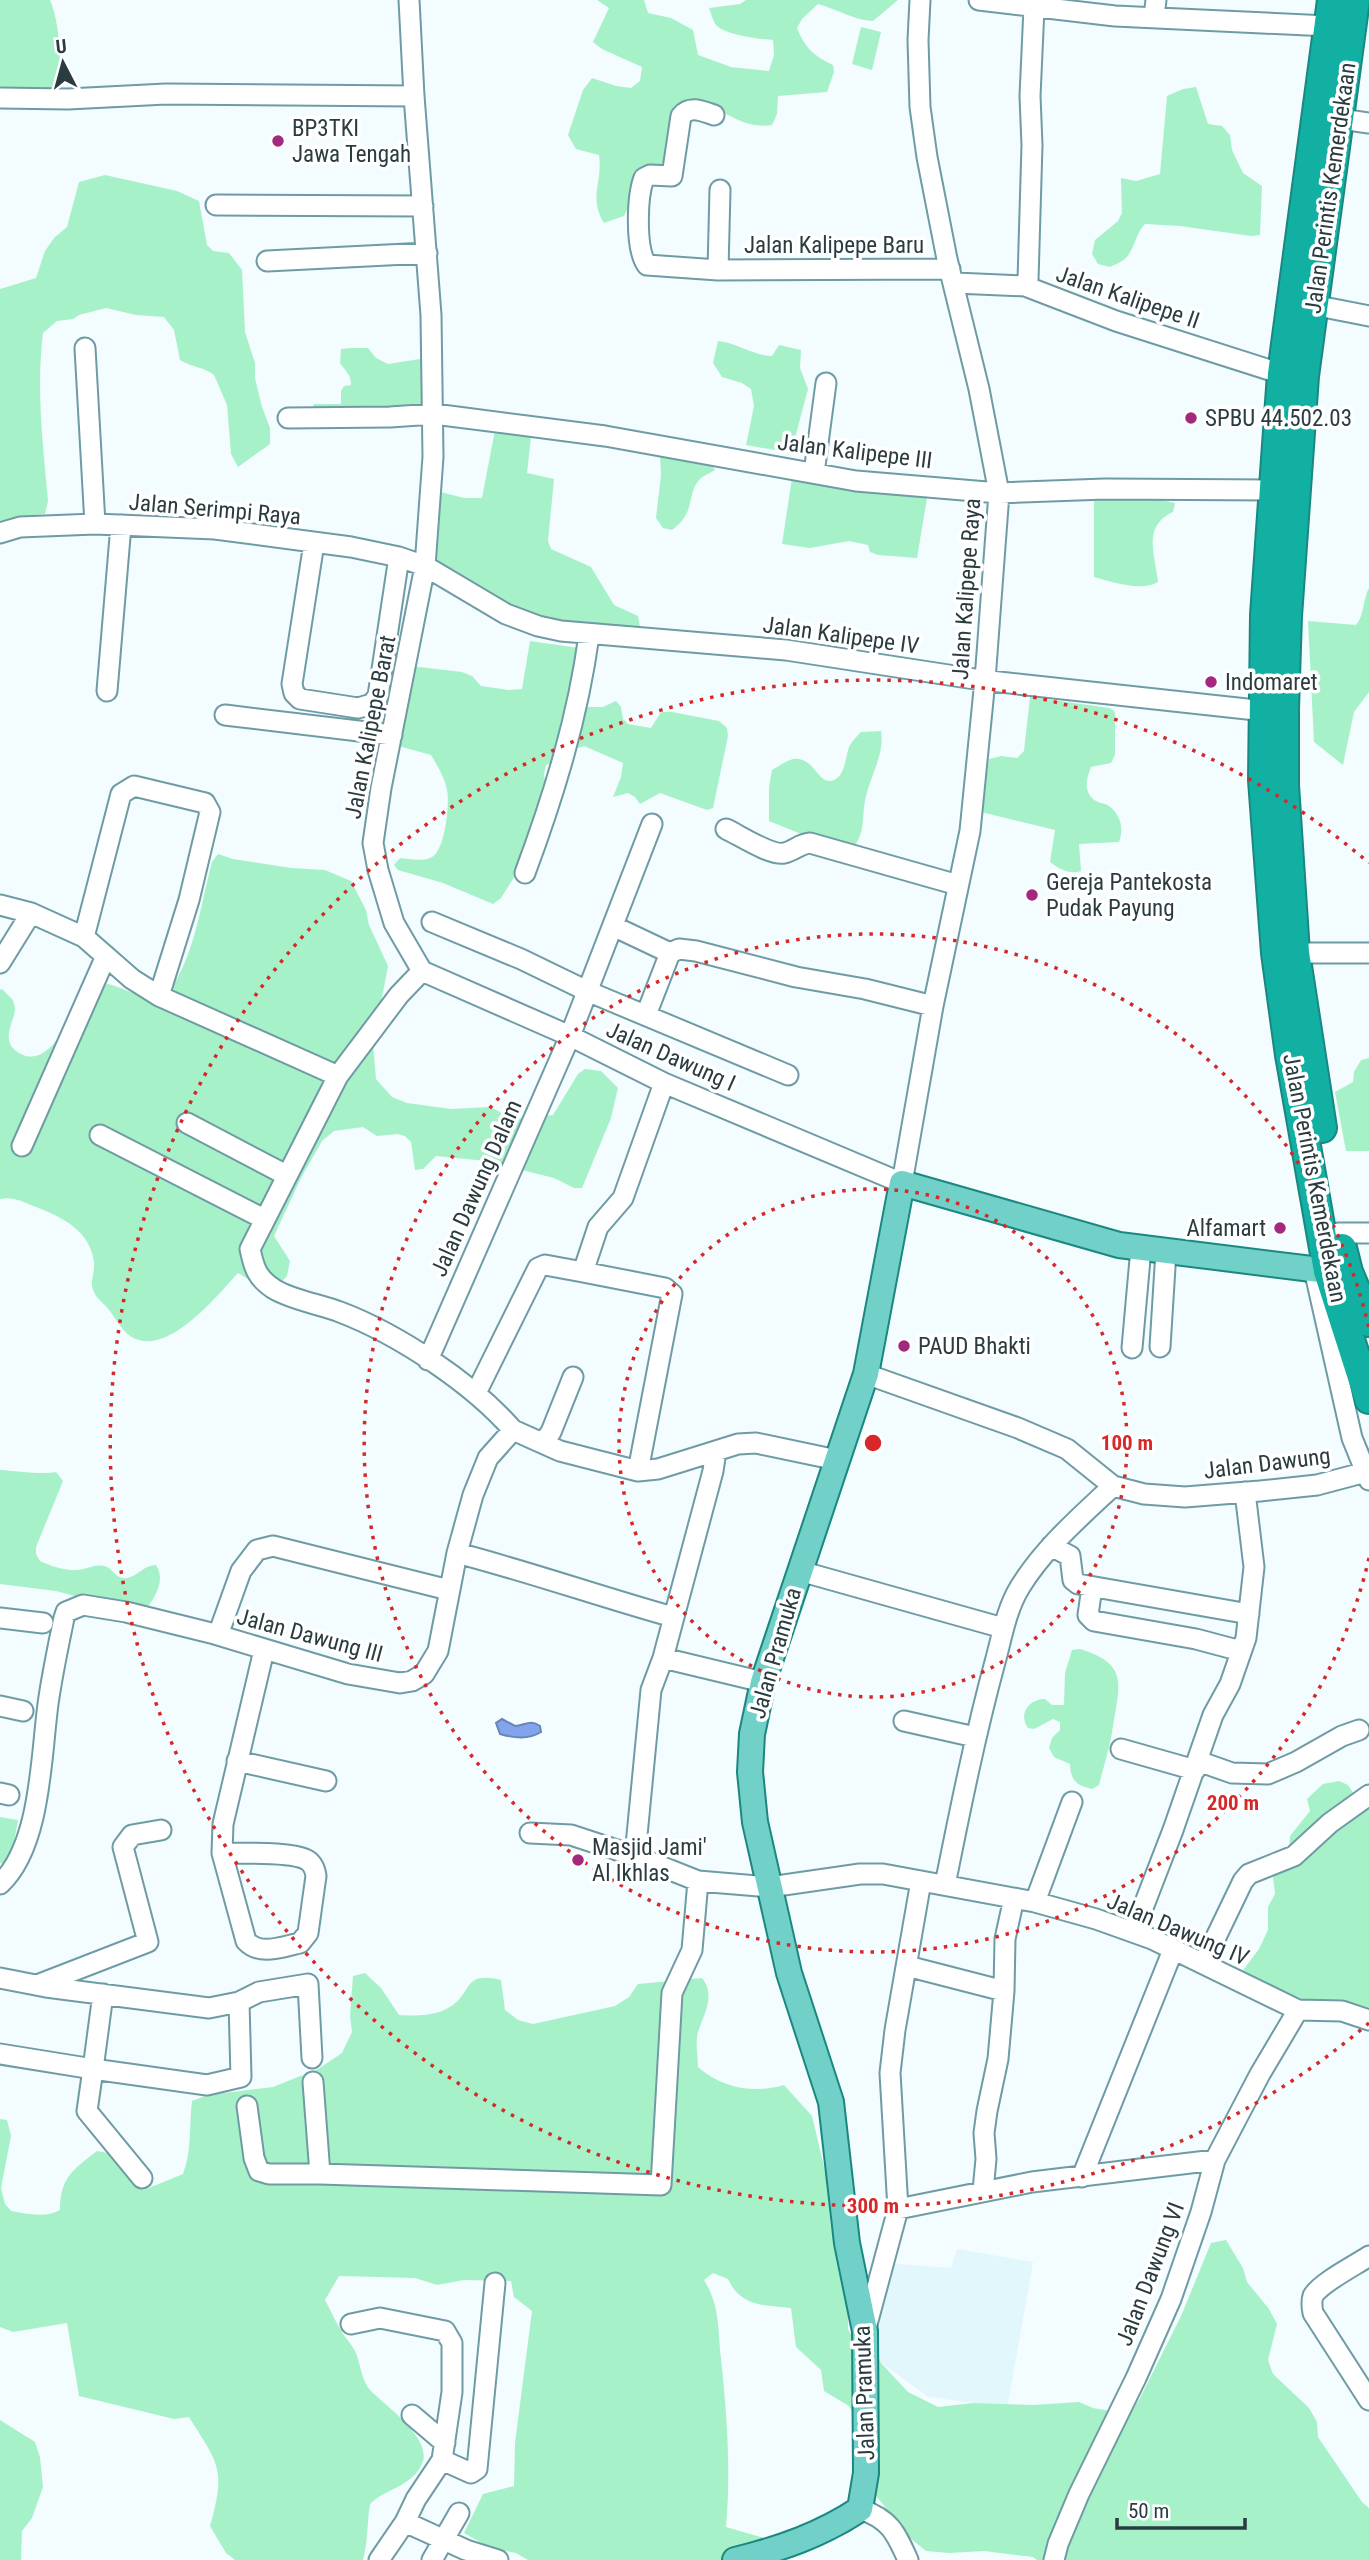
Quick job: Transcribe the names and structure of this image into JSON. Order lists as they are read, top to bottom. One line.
{"streets":{"highway":["Jalan Perintis Kemerdekaan"],"main road":["Jalan Pramuka"],"street":["Jalan Kalipepe Baru","Jalan Kalipepe II","Jalan Kalipepe III","Jalan Serimpi Raya","Jalan Kalipepe Raya","Jalan Kalipepe IV","Jalan Kalipepe Barat","Jalan Dawung I","Jalan Dawung Dalam","Jalan Dawung","Jalan Dawung III","Jalan Dawung IV","Jalan Dawung VI"]},"crossings":[["Jalan Perintis Kemerdekaan","Jalan Kalipepe II"],["Jalan Perintis Kemerdekaan","Jalan Kalipepe III"],["Jalan Perintis Kemerdekaan","Jalan Kalipepe IV"],["Jalan Kalipepe Baru","Jalan Kalipepe II"],["Jalan Kalipepe Baru","Jalan Kalipepe Raya"],["Jalan Kalipepe II","Jalan Kalipepe Raya"],["Jalan Kalipepe III","Jalan Kalipepe Raya"],["Jalan Serimpi Raya","Jalan Kalipepe IV"],["Jalan Serimpi Raya","Jalan Kalipepe Barat"],["Jalan Kalipepe Raya","Jalan Kalipepe IV"],["Jalan Kalipepe Raya","Jalan Dawung I"],["Jalan Kalipepe Raya","Jalan Pramuka"],["Jalan Kalipepe IV","Jalan Kalipepe Barat"],["Jalan Kalipepe Barat","Jalan Dawung I"],["Jalan Dawung I","Jalan Dawung Dalam"],["Jalan Dawung I","Jalan Pramuka"],["Jalan Dawung","Jalan Pramuka"],["Jalan Pramuka","Jalan Dawung IV"],["Jalan Dawung IV","Jalan Dawung VI"]],"places":["BP3TKI Jawa Tengah","SPBU 44.502.03","Indomaret","Gereja Pantekosta Pudak Payung","Alfamart","PAUD Bhakti","Masjid Jami' Al Ikhlas"],"scale_bar":"50 m","north":"top","rings":["100 m","200 m","300 m"]}
